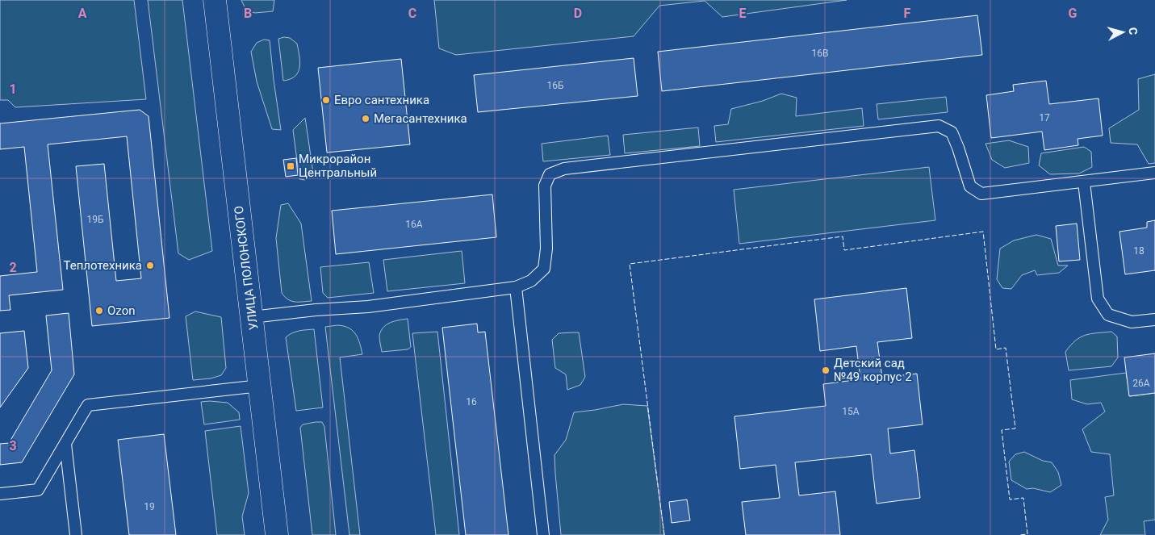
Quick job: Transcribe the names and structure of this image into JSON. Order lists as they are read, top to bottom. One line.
{"streets":{"main road":["УЛИЦА ПОЛОНСКОГО"]},"places":{"other":["Евро сантехника","Мегасантехника","Теплотехника","Ozon","Детский сад №49 корпус 2"],"transit":["Микрорайон Центральный"]},"house_numbers":["16В","16Б","17","19Б","16А","18","26А","16","15А","19"],"north":"right","grid":{"columns":["A","B","C","D","E","F","G"],"rows":["1","2","3"]}}
